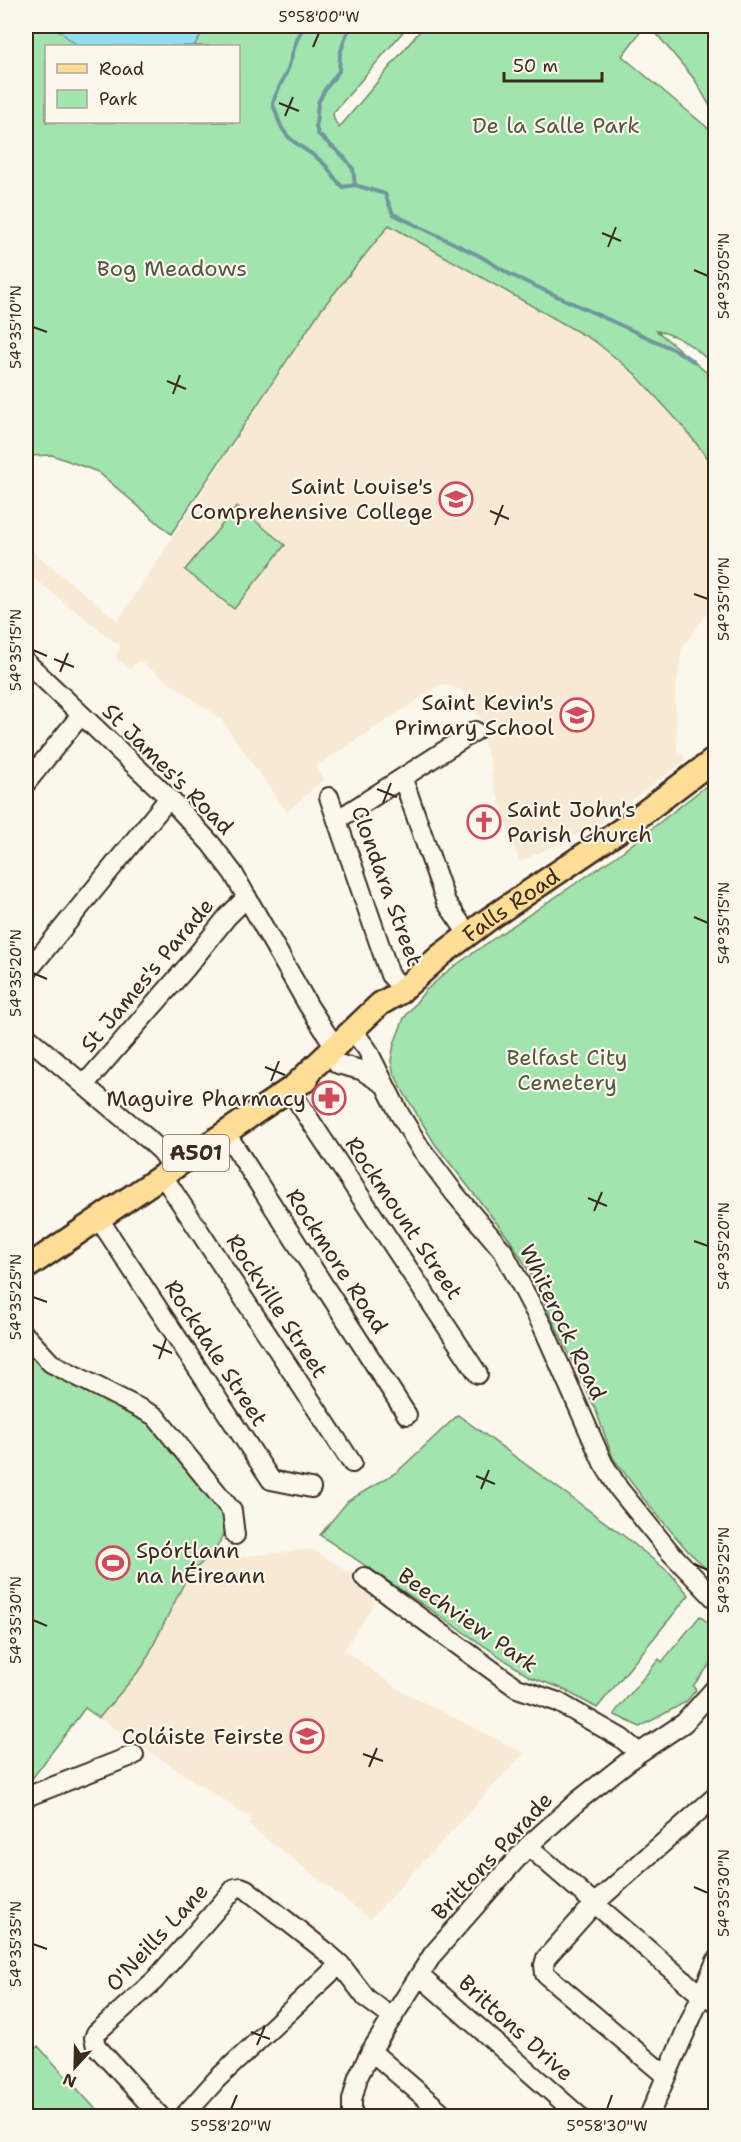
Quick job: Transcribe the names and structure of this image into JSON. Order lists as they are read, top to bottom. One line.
{"streets":{"main road":["Falls Road","A501"],"street":["St James's Road","Clondara Street","St James's Parade","Rockmount Street","Rockmore Road","Rockville Street","Whiterock Road","Rockdale Street","Beechview Park","Brittons Parade","O'Neills Lane","Brittons Drive"]},"crossings":[["St James's Road","Falls Road"],["St James's Road","St James's Parade"],["Clondara Street","Falls Road"],["Falls Road","Rockmount Street"],["Falls Road","Rockmore Road"],["Falls Road","Rockville Street"],["Falls Road","Whiterock Road"],["Falls Road","Rockdale Street"],["St James's Parade","Rockville Street"],["Beechview Park","Brittons Parade"],["Brittons Parade","O'Neills Lane"],["Brittons Parade","Brittons Drive"]],"parks":["De la Salle Park","Bog Meadows","Belfast City Cemetery"],"places":{"school or university":["Saint Louise's Comprehensive College","Saint Kevin's Primary School","Coláiste Feirste"],"church":["Saint John's Parish Church"],"pharmacy":["Maguire Pharmacy"],"sports":["Spórtlann na hÉireann"]},"legend":["Road","Park"],"scale_bar":"50 m","north":"bottom","coordinates":["5°58'00\"W","54°35'05\"N","54°35'10\"N","54°35'15\"N","54°35'20\"N","54°35'25\"N","54°35'30\"N","54°35'35\"N","5°58'20\"W","5°58'30\"W"]}
